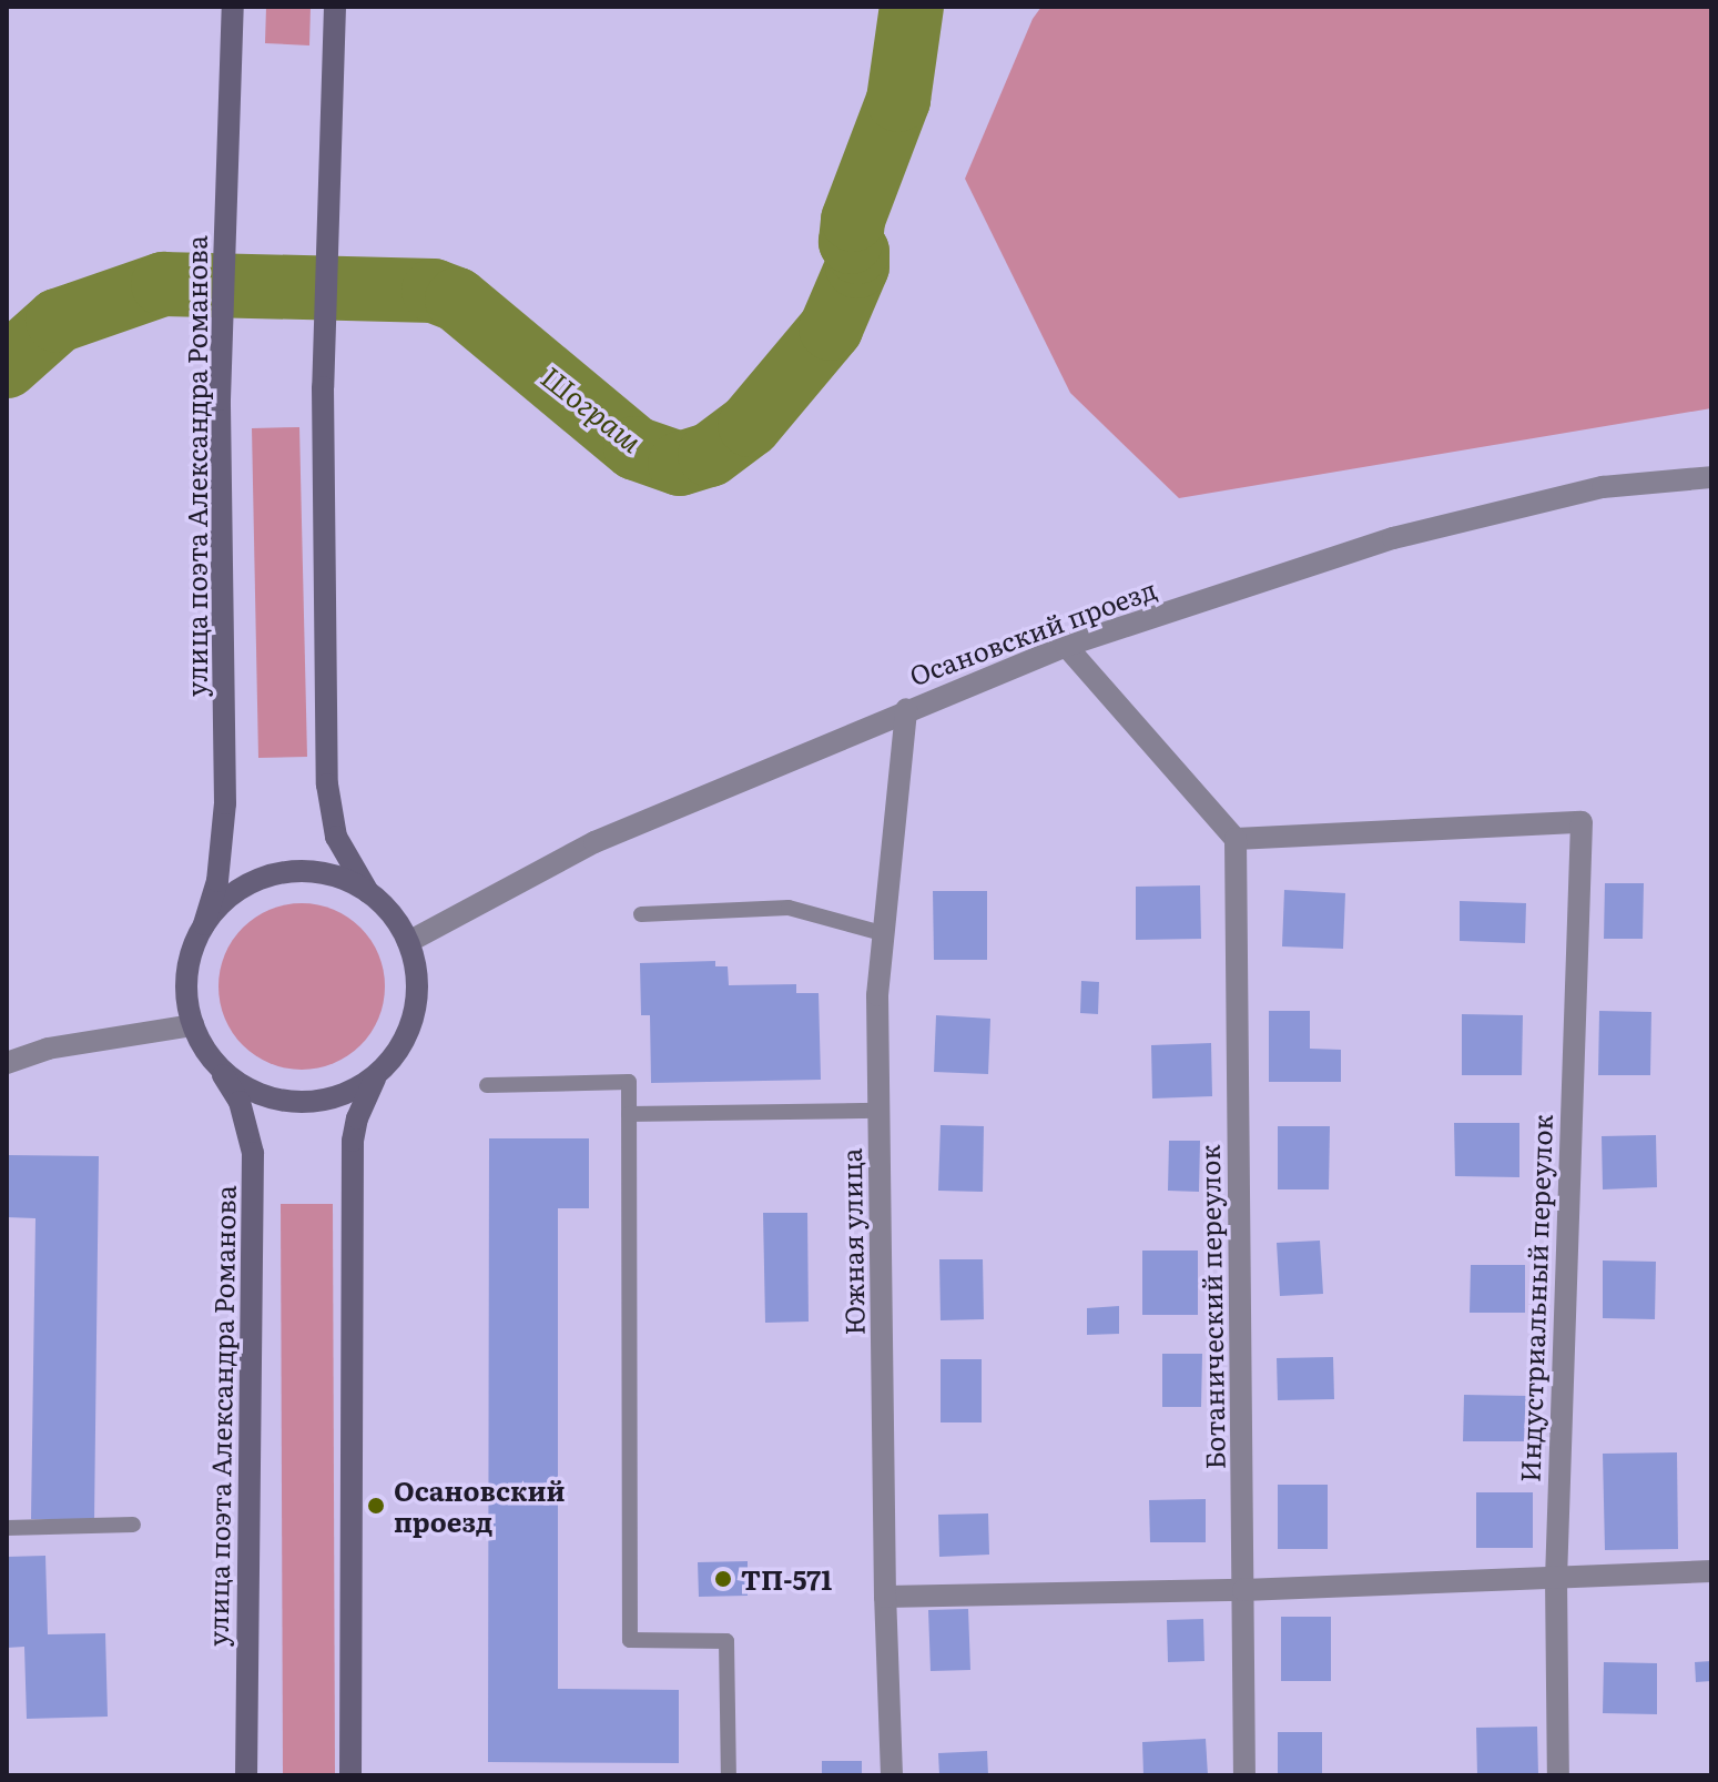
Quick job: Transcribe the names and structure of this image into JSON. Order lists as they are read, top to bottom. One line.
{"streets":{"main road":["улица поэта Александра Романова"],"street":["Осановский проезд","Южная улица","Индустриальный переулок","Ботанический переулок"]},"crossings":[["улица поэта Александра Романова","Осановский проезд"],["Осановский проезд","Южная улица"],["Индустриальный переулок","Ботанический переулок"]],"water":["Шограш"],"places":["Осановский проезд","ТП-571"]}
